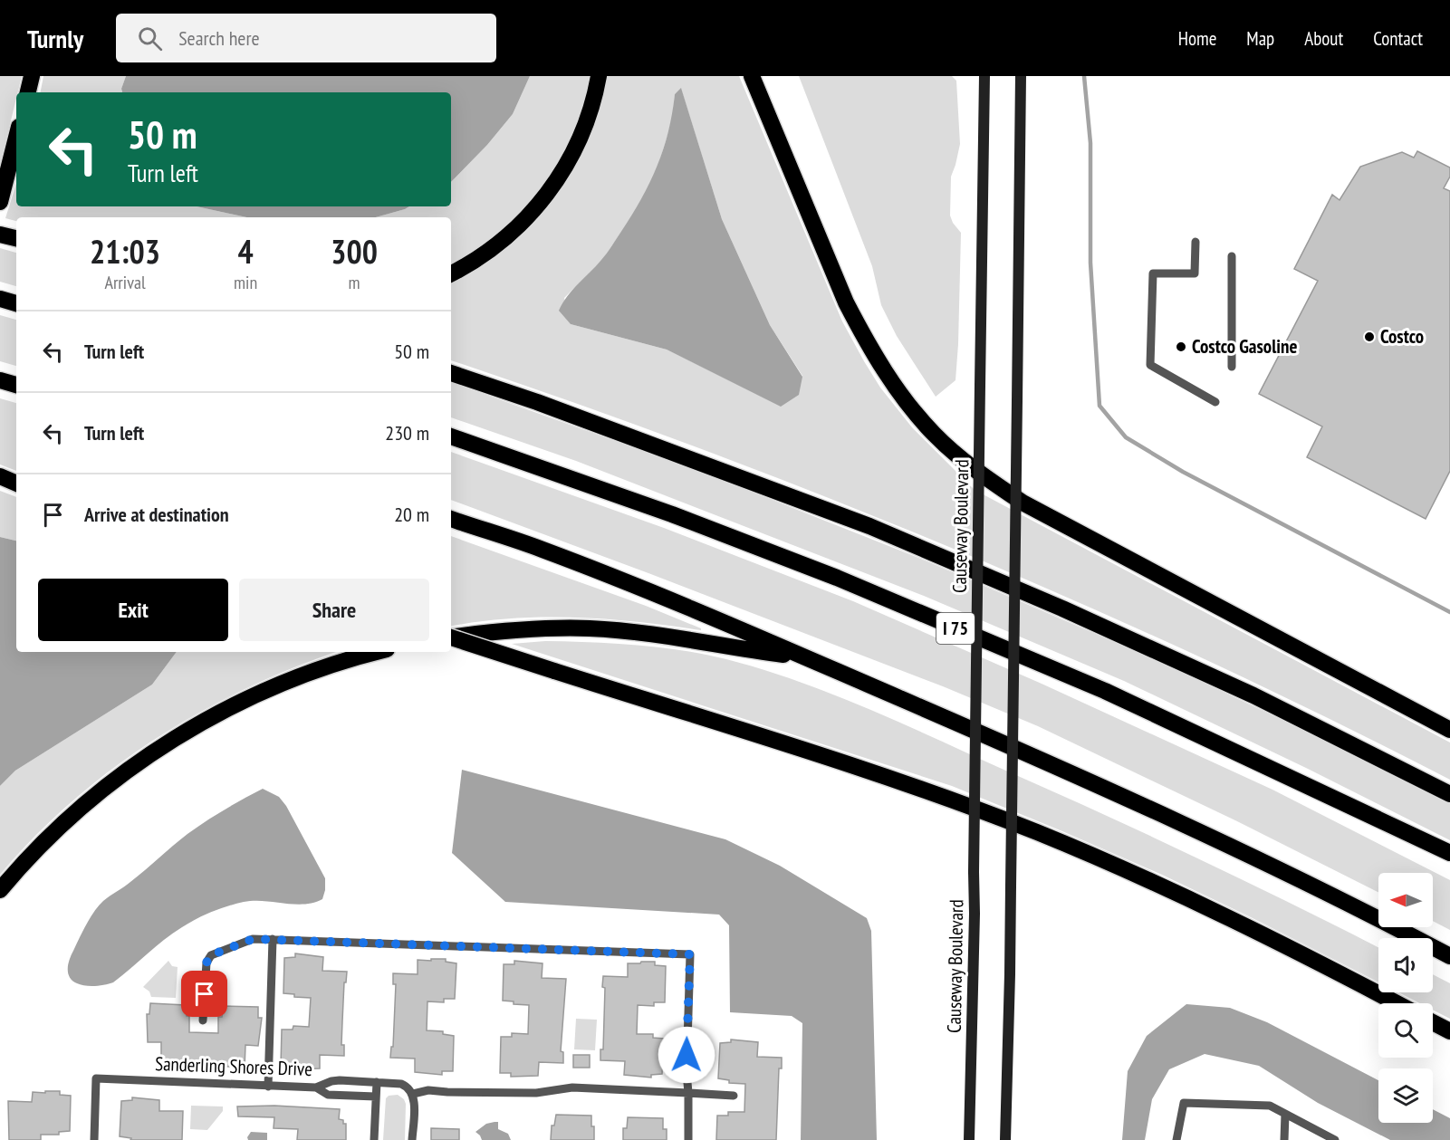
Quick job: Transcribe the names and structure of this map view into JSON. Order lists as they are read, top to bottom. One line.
{"streets":{"highway":["I 75"],"main road":["Causeway Boulevard"],"lane":["Sanderling Shores Drive"]},"places":["Costco","Costco Gasoline"],"north":"left","page":{"header":"Turnly","search":"Search here","nav":["Home","Map","About","Contact"],"turn":["50 m","Turn left"],"eta":["21:03","Arrival","4","min","300","m"],"list":[{"name":"Turn left","value":"50 m"},{"name":"Turn left","value":"230 m"},{"name":"Arrive at destination","value":"20 m"}],"buttons":["Exit","Share"]}}
